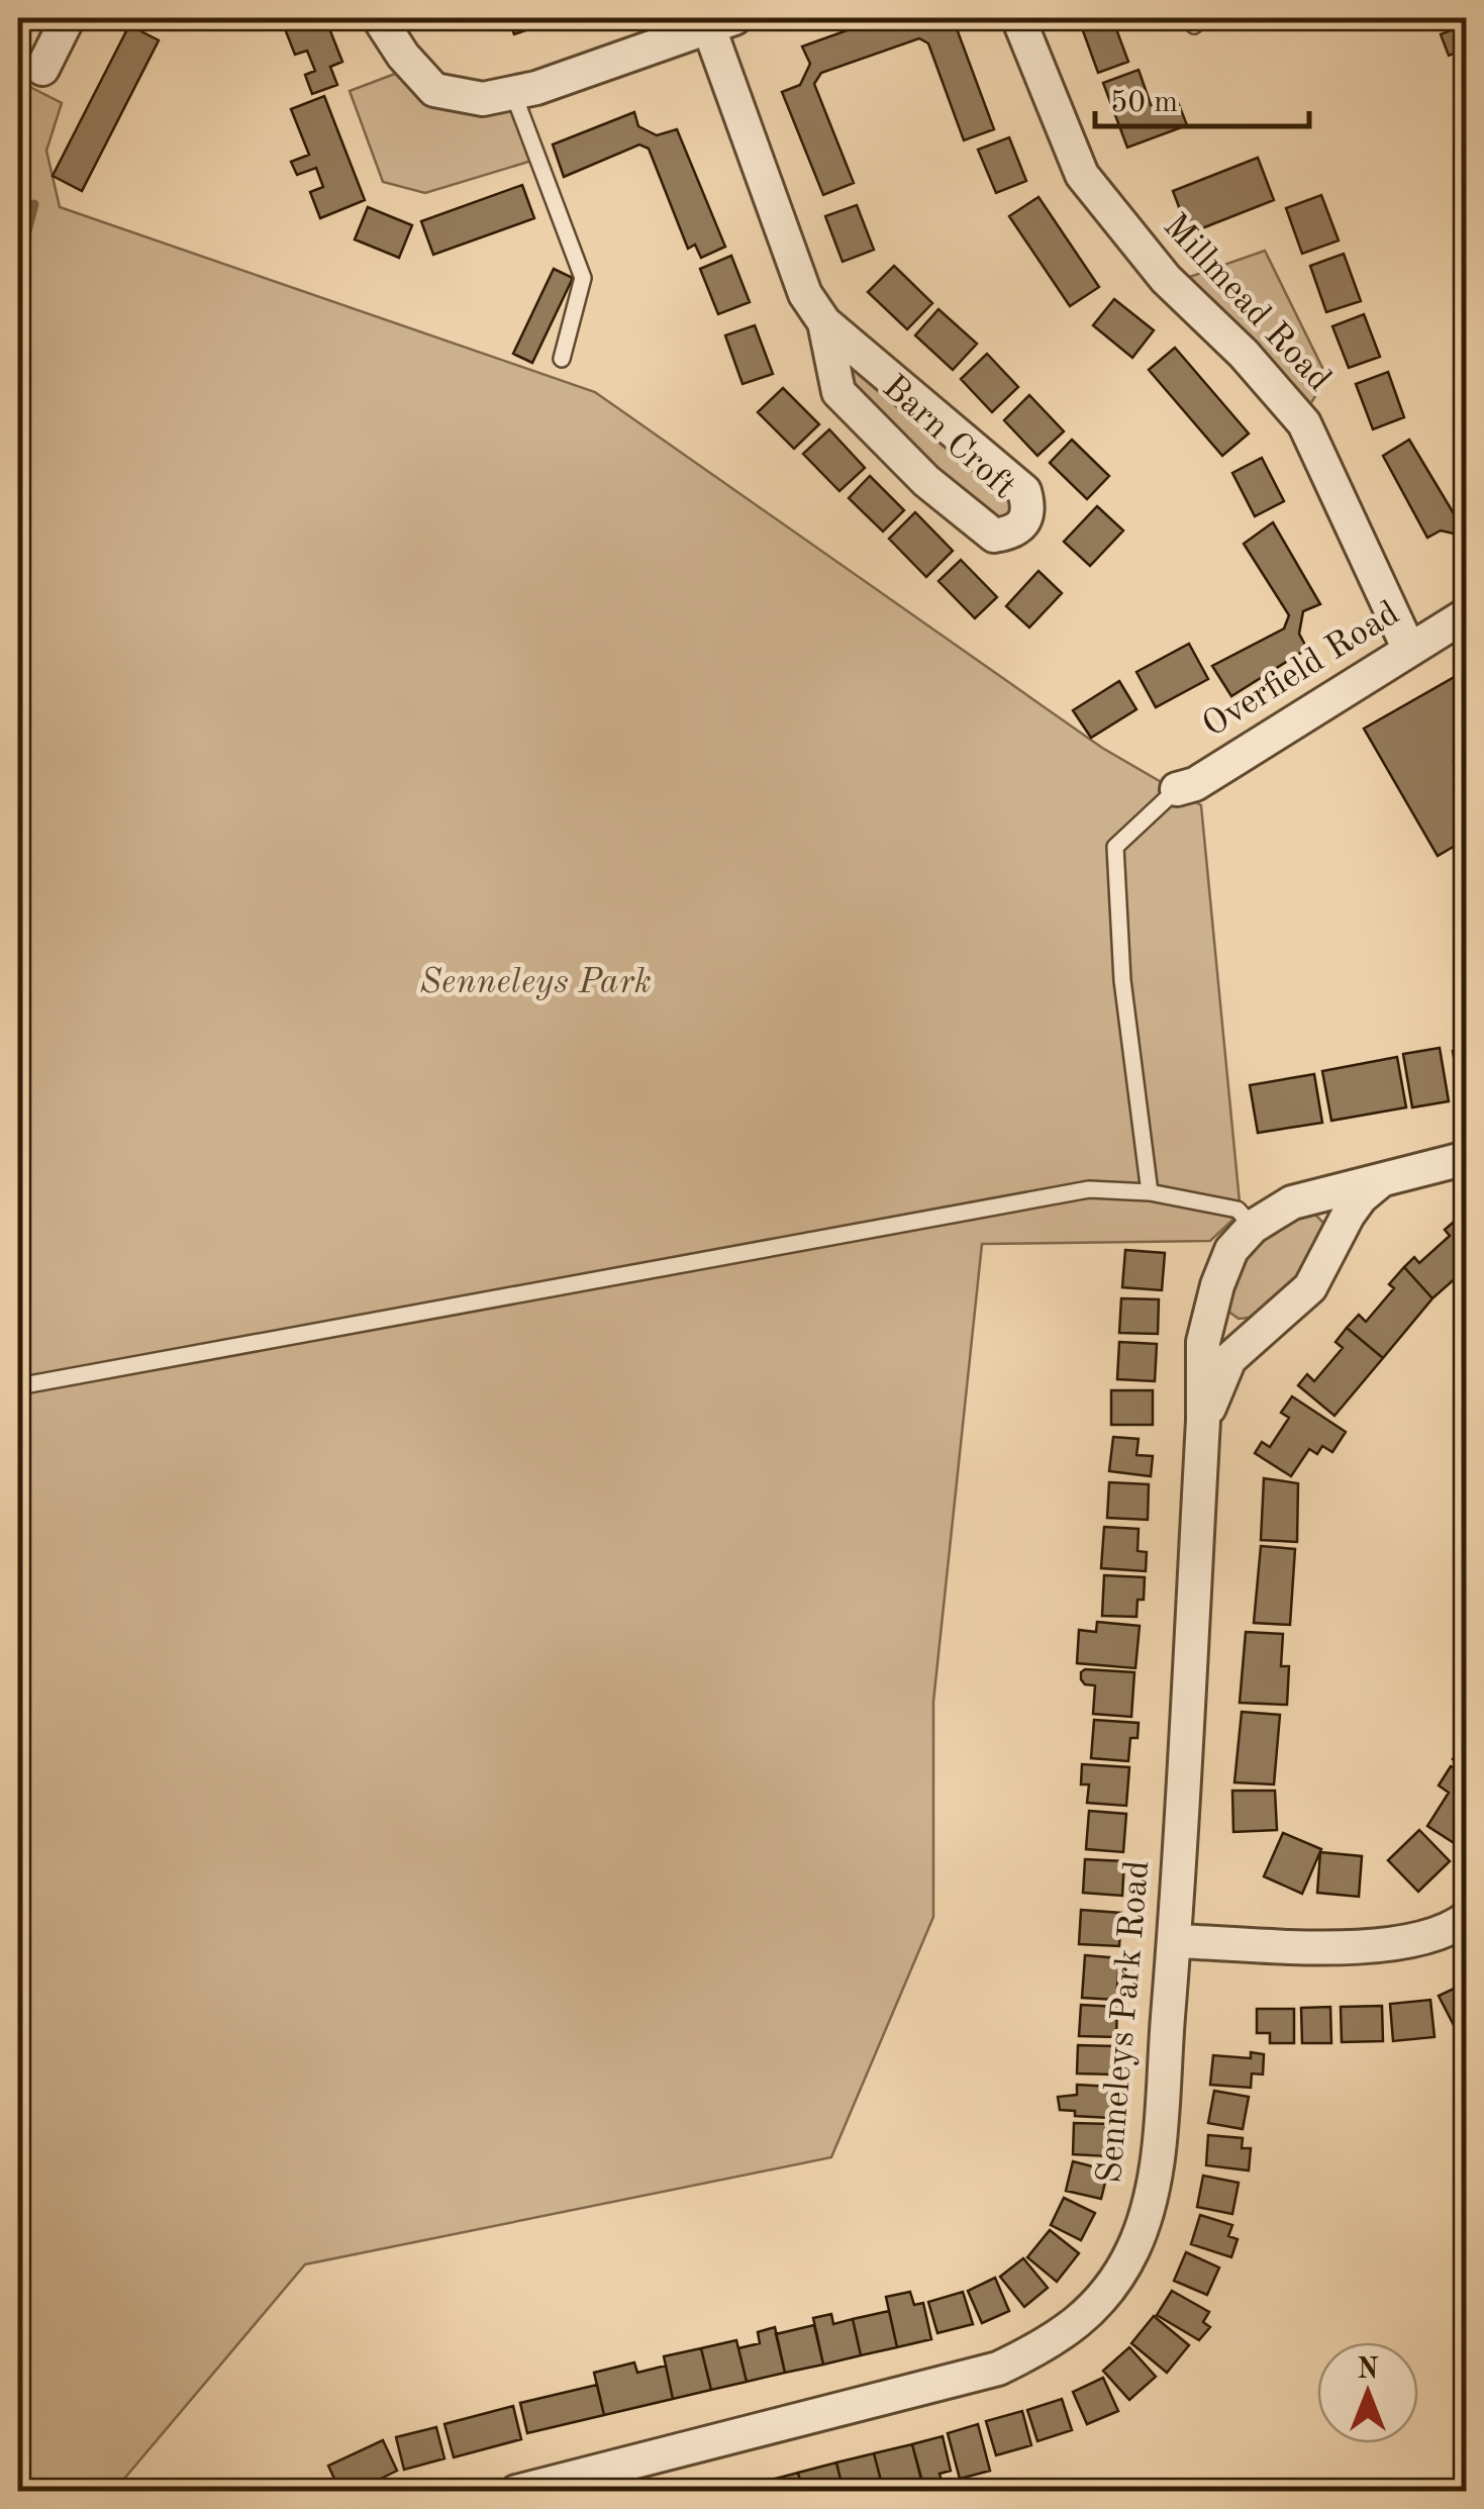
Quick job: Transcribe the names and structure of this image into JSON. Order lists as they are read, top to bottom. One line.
{"streets":{"street":["Millmead Road","Barn Croft","Overfield Road","Senneleys Park Road"]},"crossings":[["Millmead Road","Overfield Road"]],"parks":["Senneleys Park"],"scale_bar":"50 m","north":"top"}
